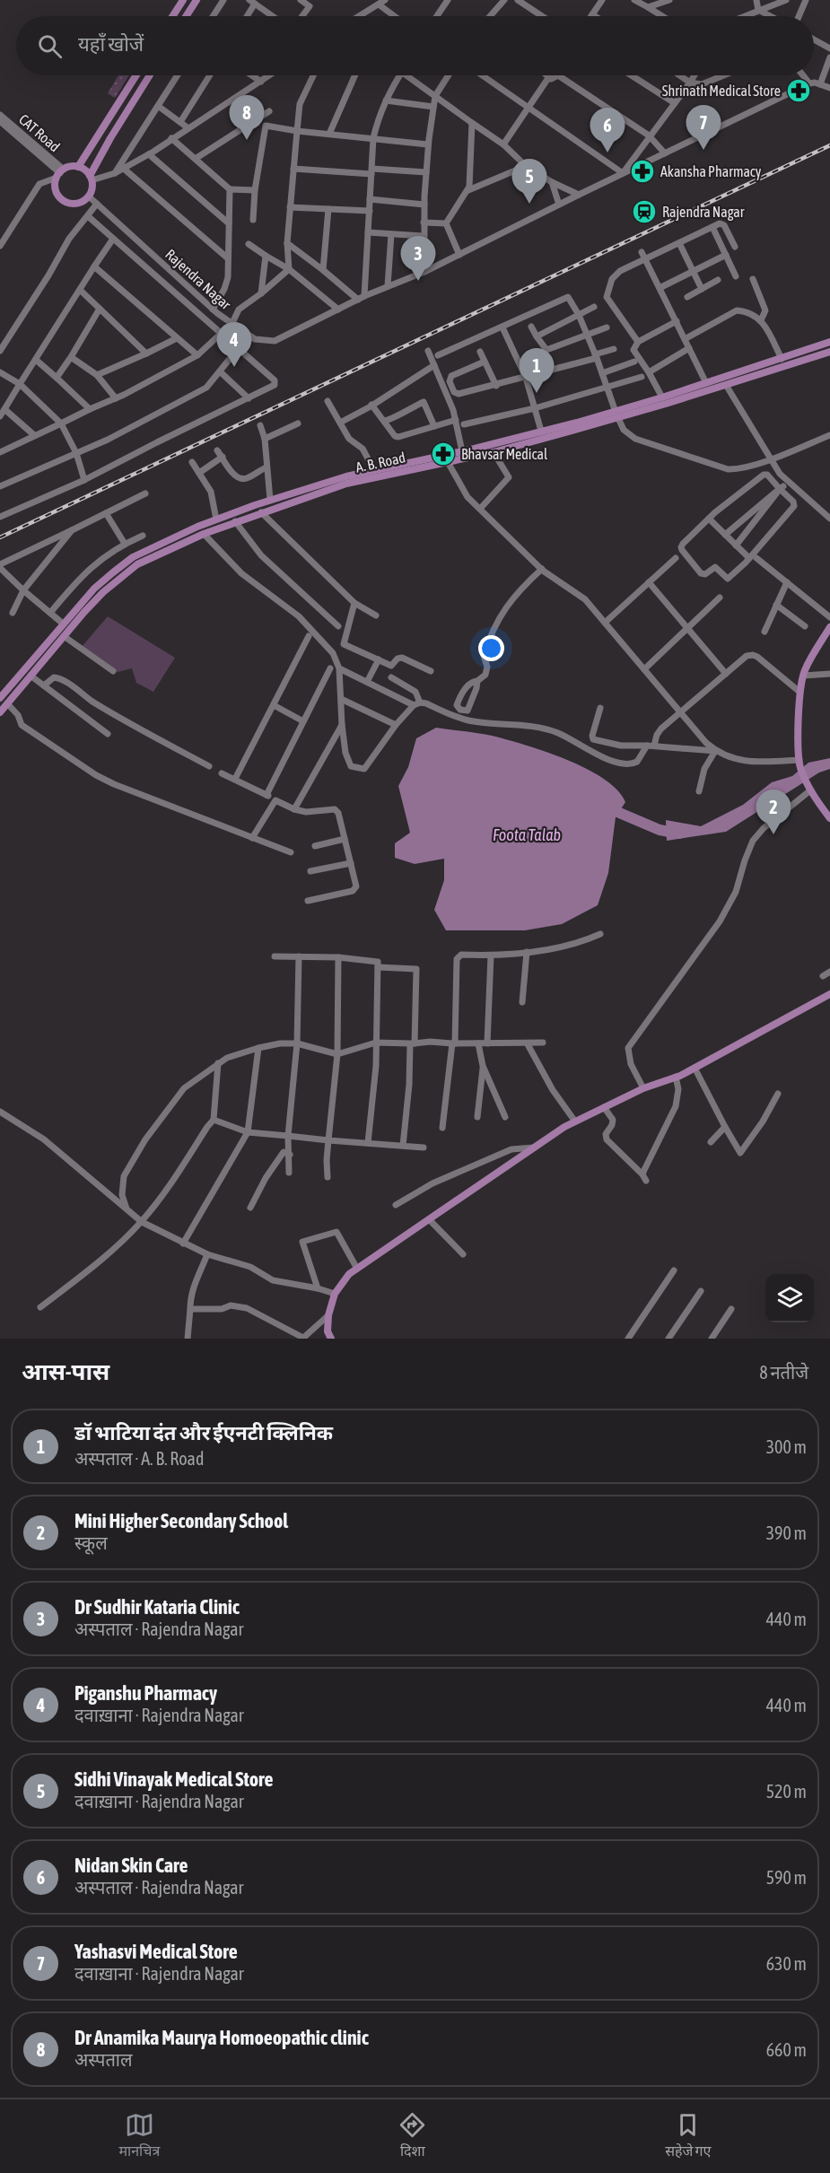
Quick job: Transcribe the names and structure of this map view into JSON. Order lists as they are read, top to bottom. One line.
{"streets":{"main road":["A. B. Road"],"street":["CAT Road","Rajendra Nagar"]},"crossings":[["CAT Road","Rajendra Nagar"]],"water":["Foota Talab"],"places":{"pharmacy":["Shrinath Medical Store","Akansha Pharmacy","Bhavsar Medical"],"station":["Rajendra Nagar"]},"page":{"search":"यहाँ खोजें","pins":["8","7","6","5","3","4","1","2"],"heading":["आस-पास","8 नतीजे"],"list":[{"mark":"1","name":"डॉ भाटिया दंत और ईएनटी क्लिनिक","note":"अस्पताल · A. B. Road","value":"300 m"},{"mark":"2","name":"Mini Higher Secondary School","note":"स्कूल","value":"390 m"},{"mark":"3","name":"Dr Sudhir Kataria Clinic","note":"अस्पताल · Rajendra Nagar","value":"440 m"},{"mark":"4","name":"Piganshu Pharmacy","note":"दवाख़ाना · Rajendra Nagar","value":"440 m"},{"mark":"5","name":"Sidhi Vinayak Medical Store","note":"दवाख़ाना · Rajendra Nagar","value":"520 m"},{"mark":"6","name":"Nidan Skin Care","note":"अस्पताल · Rajendra Nagar","value":"590 m"},{"mark":"7","name":"Yashasvi Medical Store","note":"दवाख़ाना · Rajendra Nagar","value":"630 m"},{"mark":"8","name":"Dr Anamika Maurya Homoeopathic clinic","note":"अस्पताल","value":"660 m"}],"nav":["मानचित्र","दिशा","सहेजे गए"]}}
